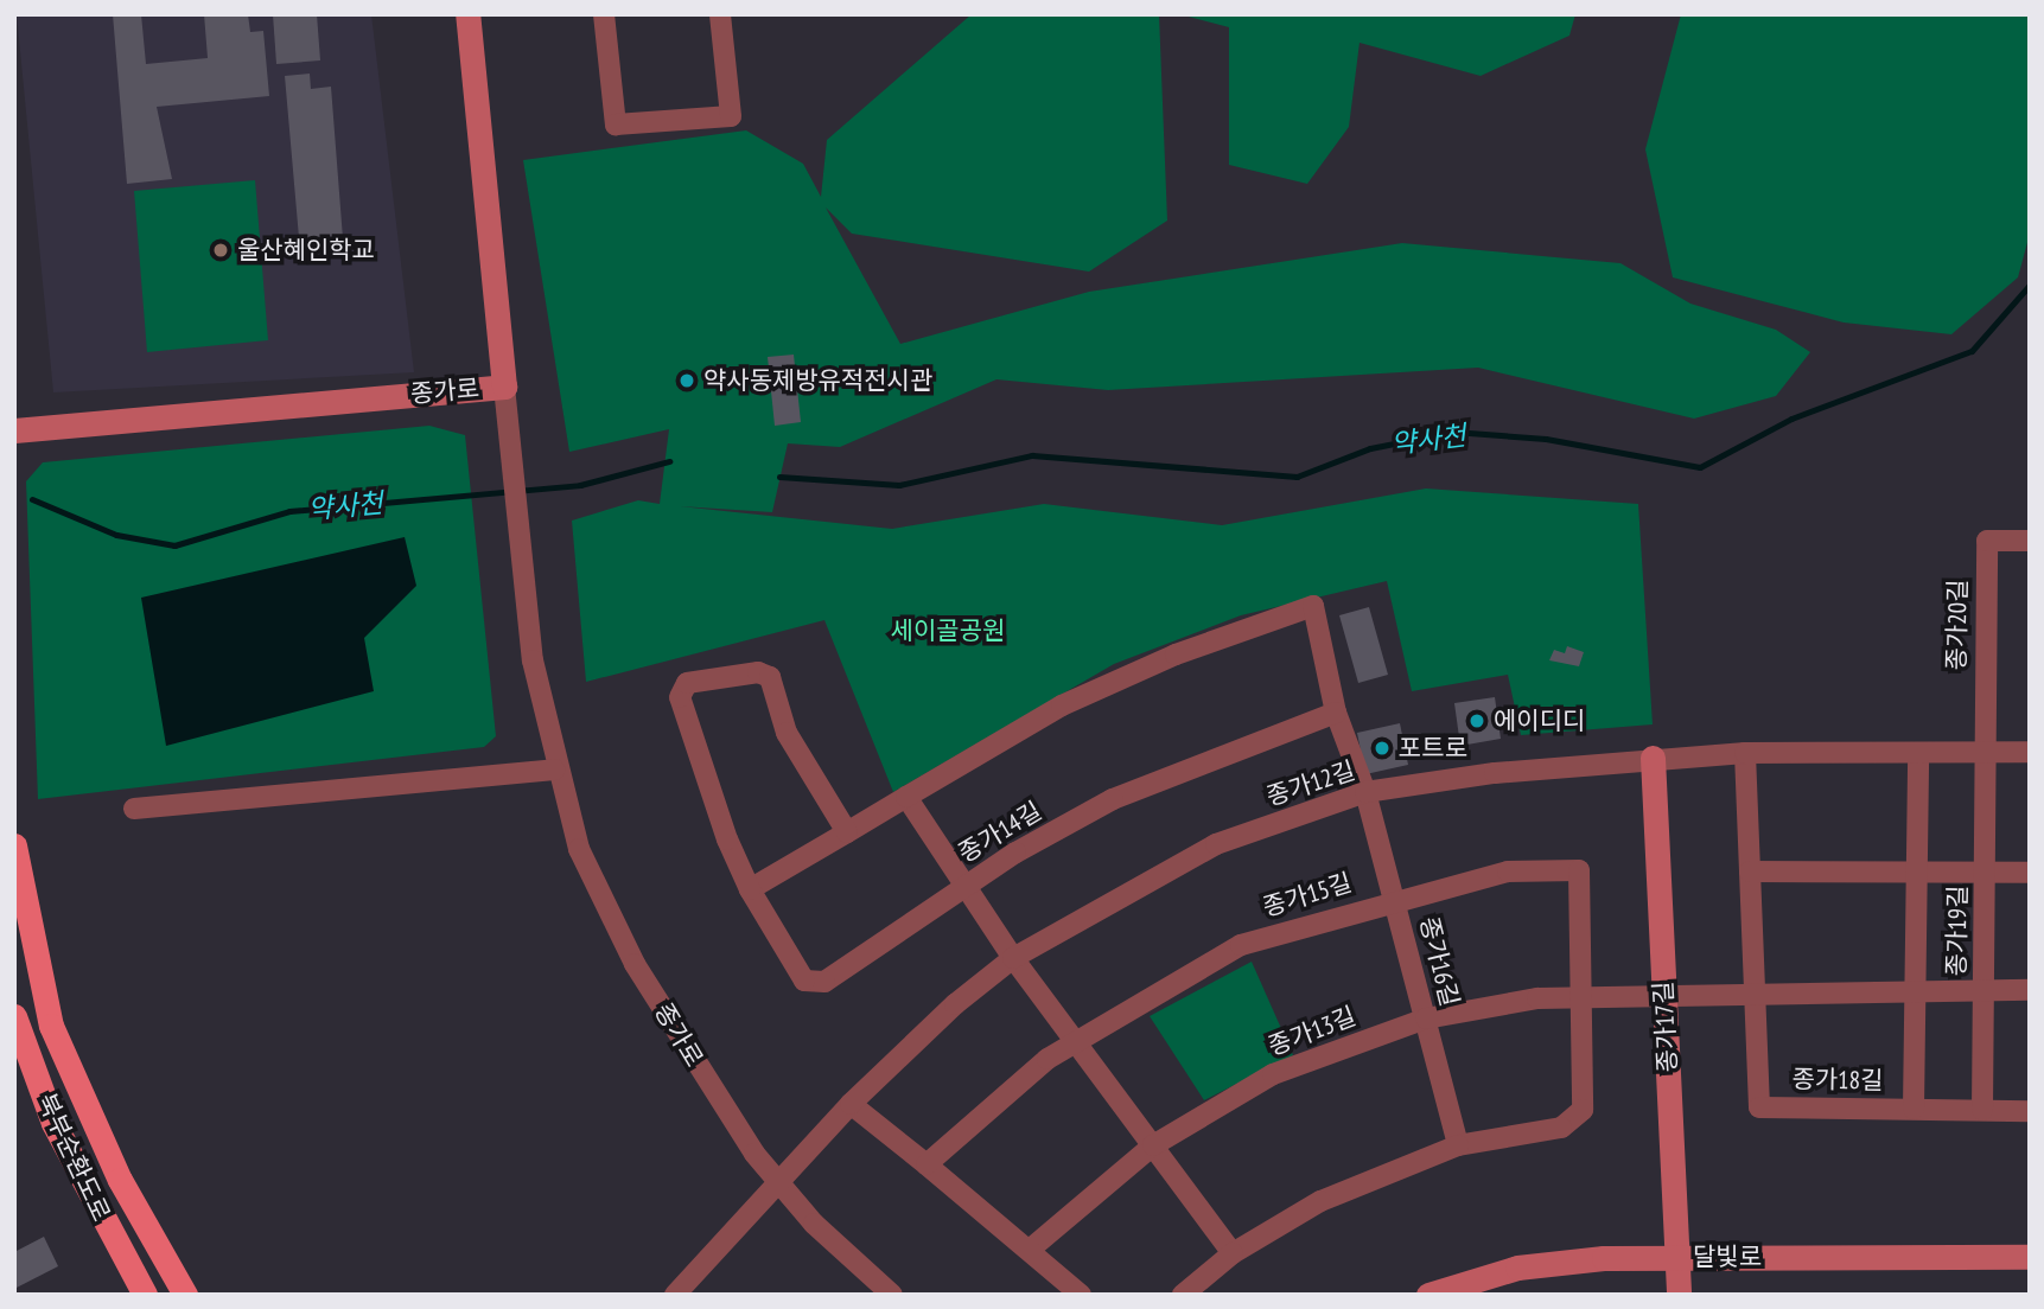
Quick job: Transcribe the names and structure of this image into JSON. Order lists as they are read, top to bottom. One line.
{"streets":{"main road":["북부순환도로"],"street":["종가로","종가20길","종가12길","종가14길","종가15길","종가19길","종가16길","종가17길","종가13길","종가18길","달빛로"]},"crossings":[["종가로","종가12길"],["종가20길","종가12길"],["종가20길","종가19길"],["종가12길","종가19길"],["종가12길","종가16길"],["종가12길","종가17길"],["종가12길","종가18길"],["종가15길","종가16길"],["종가15길","종가13길"],["종가19길","종가18길"],["종가16길","종가13길"],["종가17길","종가13길"],["종가17길","달빛로"],["종가13길","종가18길"]],"water":["약사천"],"parks":["세이골공원"],"places":["울산혜인학교","약사동제방유적전시관","에이디디","포트로"]}
